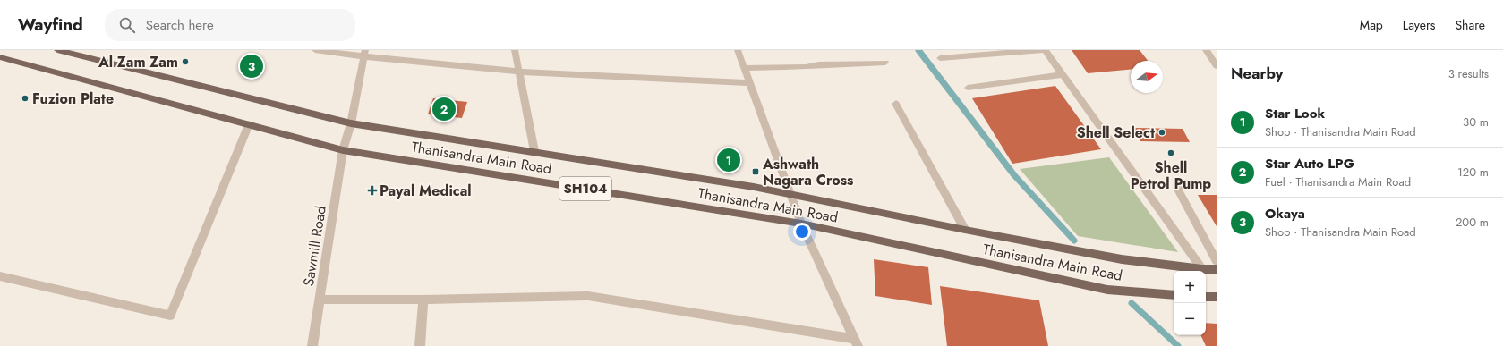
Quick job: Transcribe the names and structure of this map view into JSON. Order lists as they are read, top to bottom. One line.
{"streets":{"main road":["Thanisandra Main Road","SH104"],"street":["Sawmill Road"]},"crossings":[["Thanisandra Main Road","Sawmill Road"]],"places":{"other":["Al Zam Zam","Fuzion Plate","Shell Select","Shell Petrol Pump"],"transit":["Ashwath Nagara Cross"],"health":["Payal Medical"]},"north":"right","page":{"header":"Wayfind","search":"Search here","nav":["Map","Layers","Share"],"heading":["Nearby","3 results"],"pins":["3","2","1"],"list":[{"mark":"1","name":"Star Look","note":"Shop · Thanisandra Main Road","value":"30 m"},{"mark":"2","name":"Star Auto LPG","note":"Fuel · Thanisandra Main Road","value":"120 m"},{"mark":"3","name":"Okaya","note":"Shop · Thanisandra Main Road","value":"200 m"}],"map_buttons":["+","−"]}}
